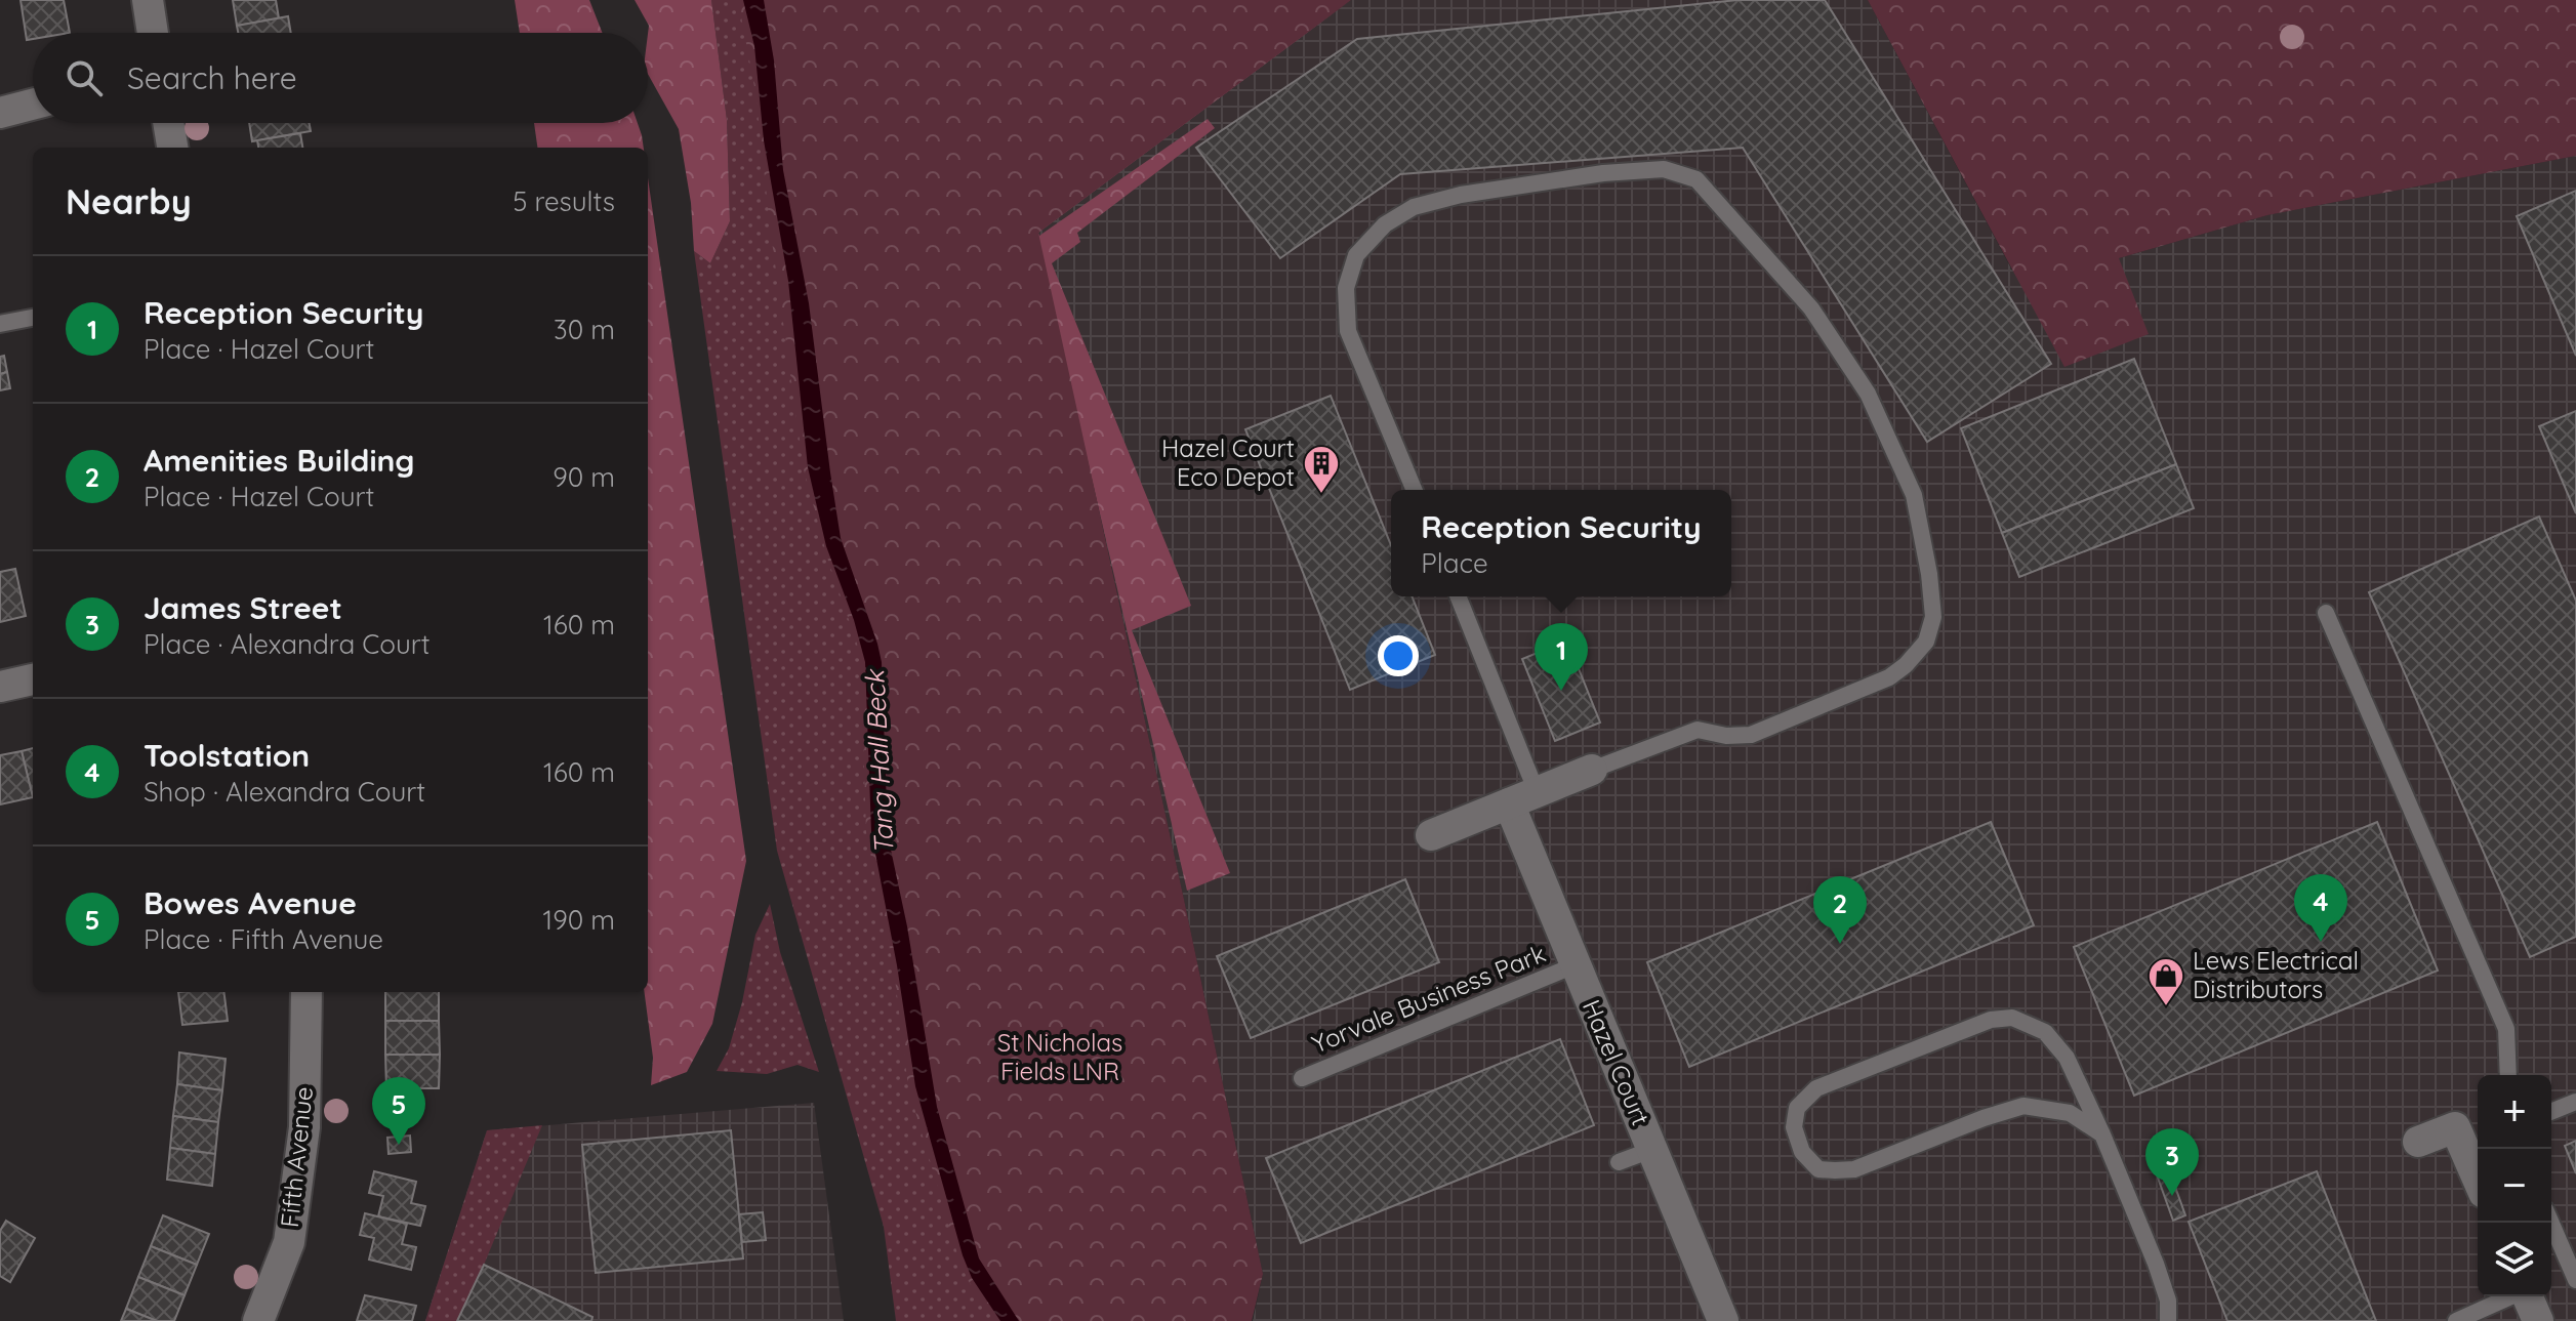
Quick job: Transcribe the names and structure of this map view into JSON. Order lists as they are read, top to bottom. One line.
{"streets":{"street":["Hazel Court","Fifth Avenue"],"lane":["Yorvale Business Park"]},"crossings":[["Yorvale Business Park","Hazel Court"]],"water":["Tang Hall Beck"],"parks":["St Nicholas Fields LNR"],"places":{"building":["Hazel Court Eco Depot"],"shop":["Lews Electrical Distributors"]},"page":{"search":"Search here","heading":["Nearby","5 results"],"list":[{"mark":"1","name":"Reception Security","note":"Place · Hazel Court","value":"30 m"},{"mark":"2","name":"Amenities Building","note":"Place · Hazel Court","value":"90 m"},{"mark":"3","name":"James Street","note":"Place · Alexandra Court","value":"160 m"},{"mark":"4","name":"Toolstation","note":"Shop · Alexandra Court","value":"160 m"},{"mark":"5","name":"Bowes Avenue","note":"Place · Fifth Avenue","value":"190 m"}],"popup":["Reception Security","Place"],"pins":["1","4","2","5","3"],"map_buttons":["+","−"]}}
